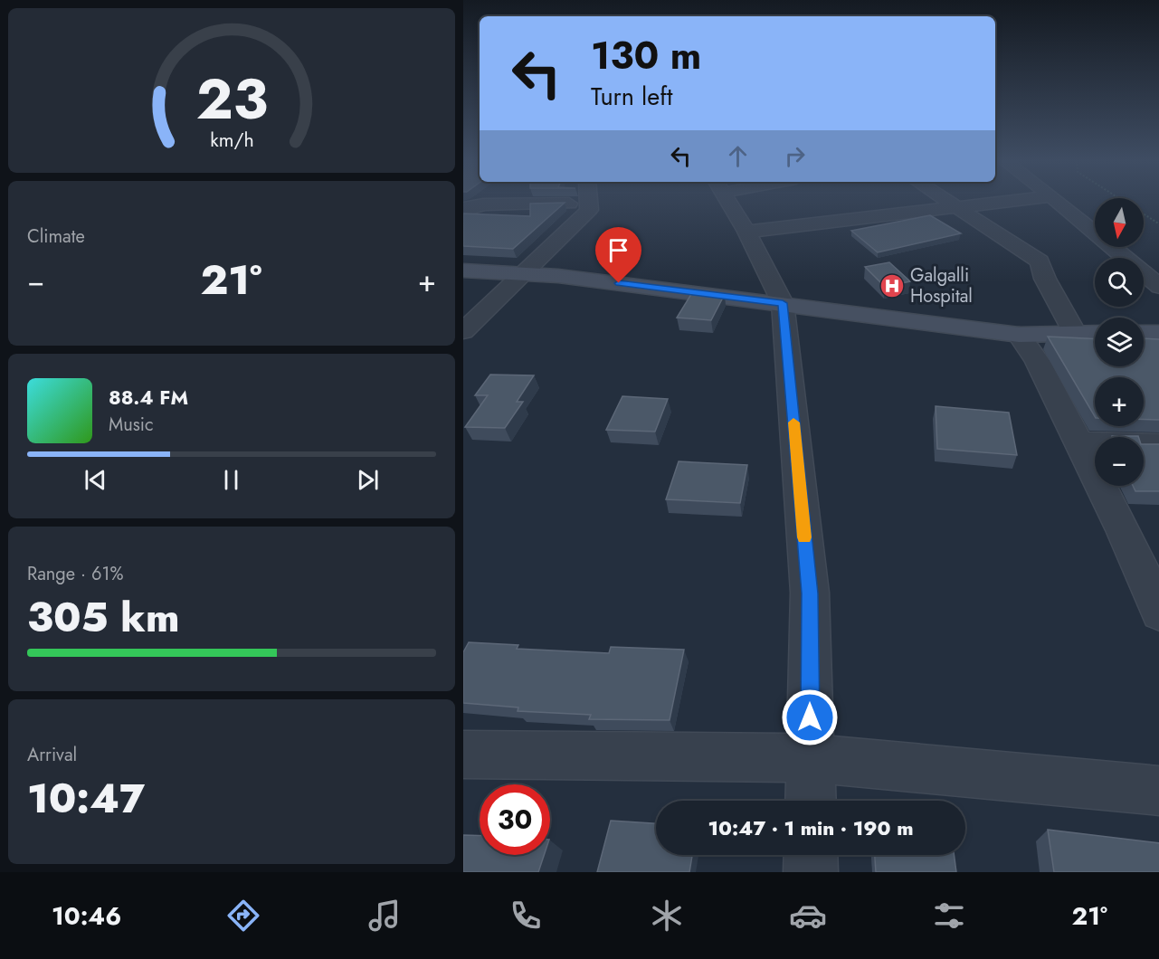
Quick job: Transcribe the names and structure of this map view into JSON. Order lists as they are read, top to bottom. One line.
{"places":{"hospital":["Galgalli Hospital"]},"north":"bottom","page":{"turn":["130 m","Turn left"],"tile":["Climate",["Range · 61%","305 km"],["Arrival","10:47"]],"map_buttons":["+","−"],"heat":["−","21°","+"],"song":["88.4 FM","Music"],"limit":"30","trip":"10:47 · 1 min · 190 m","tabs":["10:46","21°"],"gauge":["23","km/h"]}}
